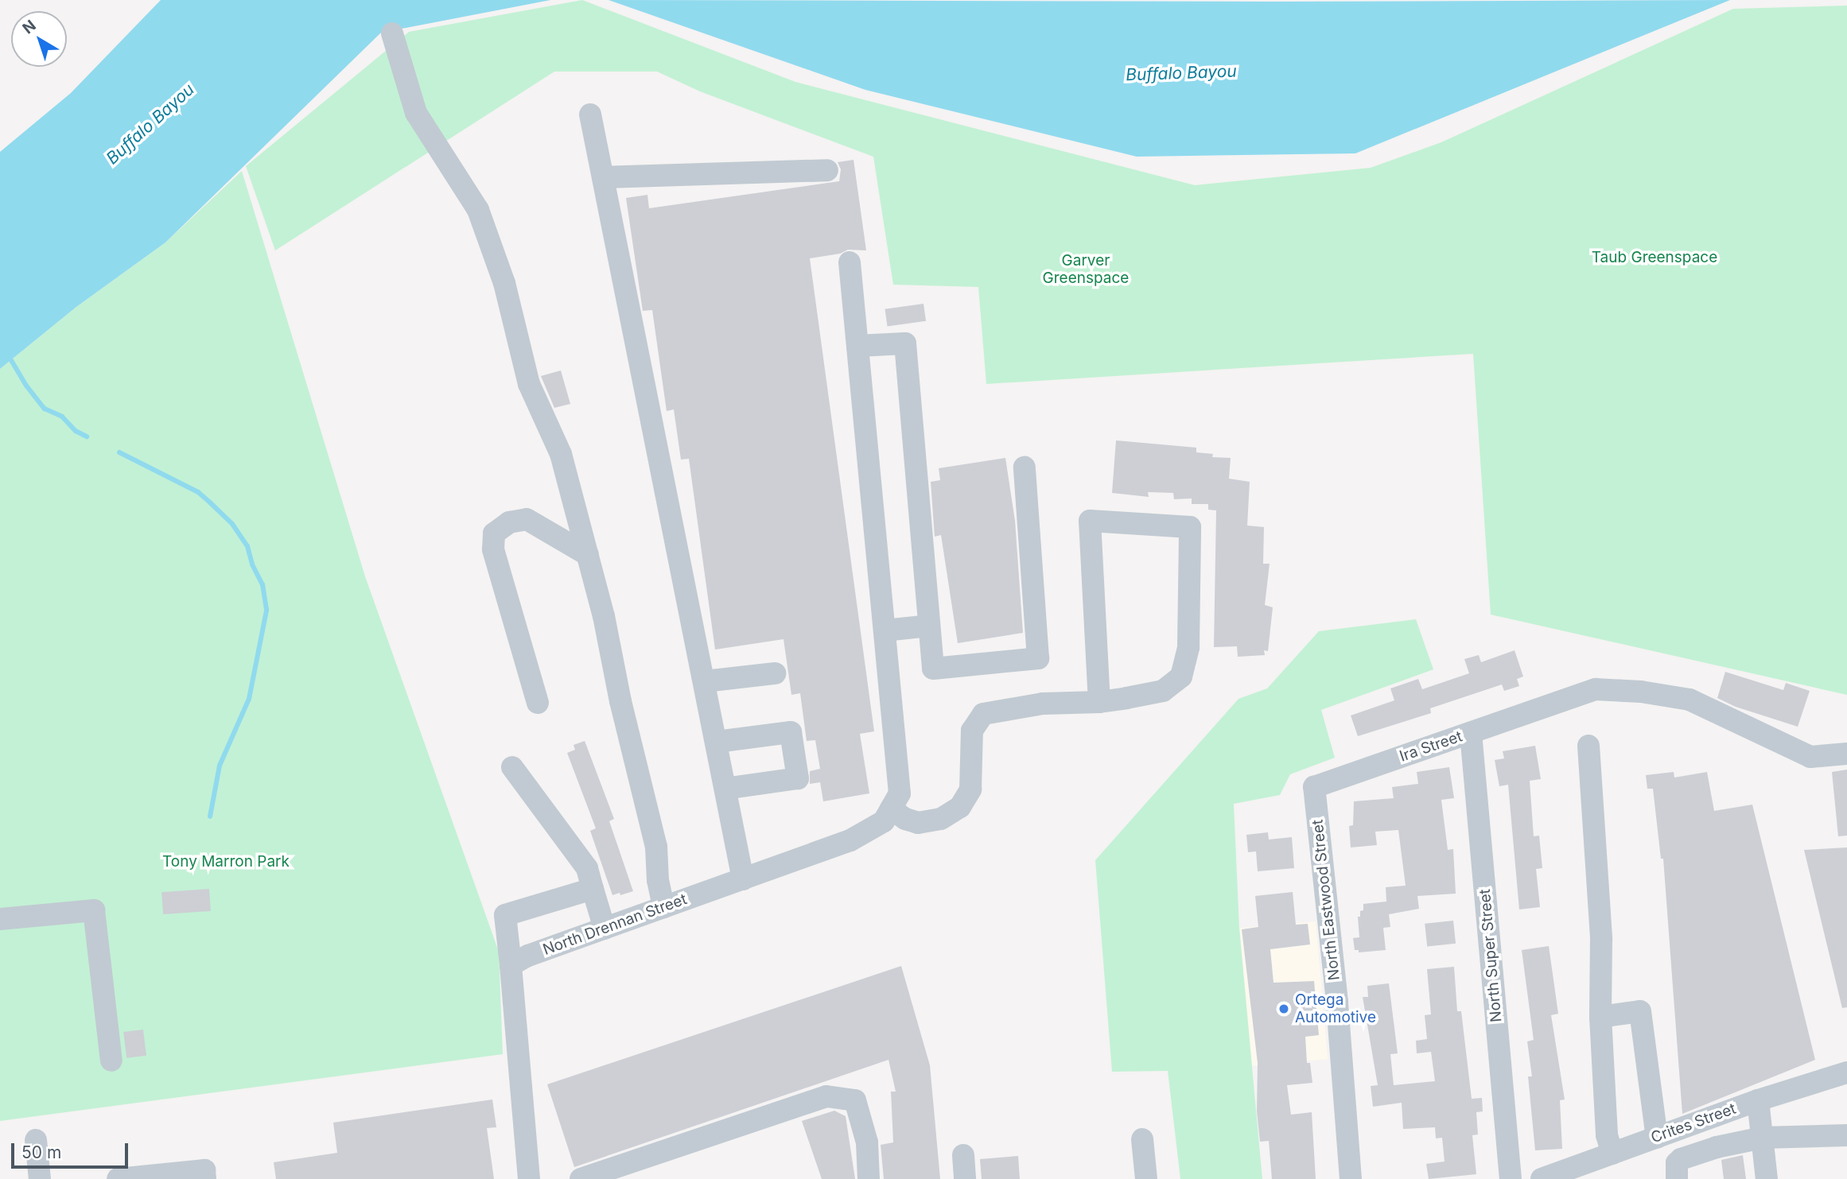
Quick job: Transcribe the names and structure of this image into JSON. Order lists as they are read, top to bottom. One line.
{"streets":{"street":["Ira Street","North Eastwood Street","North Drennan Street","North Super Street","Crites Street"]},"crossings":[["Ira Street","North Eastwood Street"],["Ira Street","North Super Street"]],"water":["Buffalo Bayou"],"parks":["Taub Greenspace","Garver Greenspace","Tony Marron Park"],"places":["Ortega Automotive"],"scale_bar":"50 m","north":"top left"}
